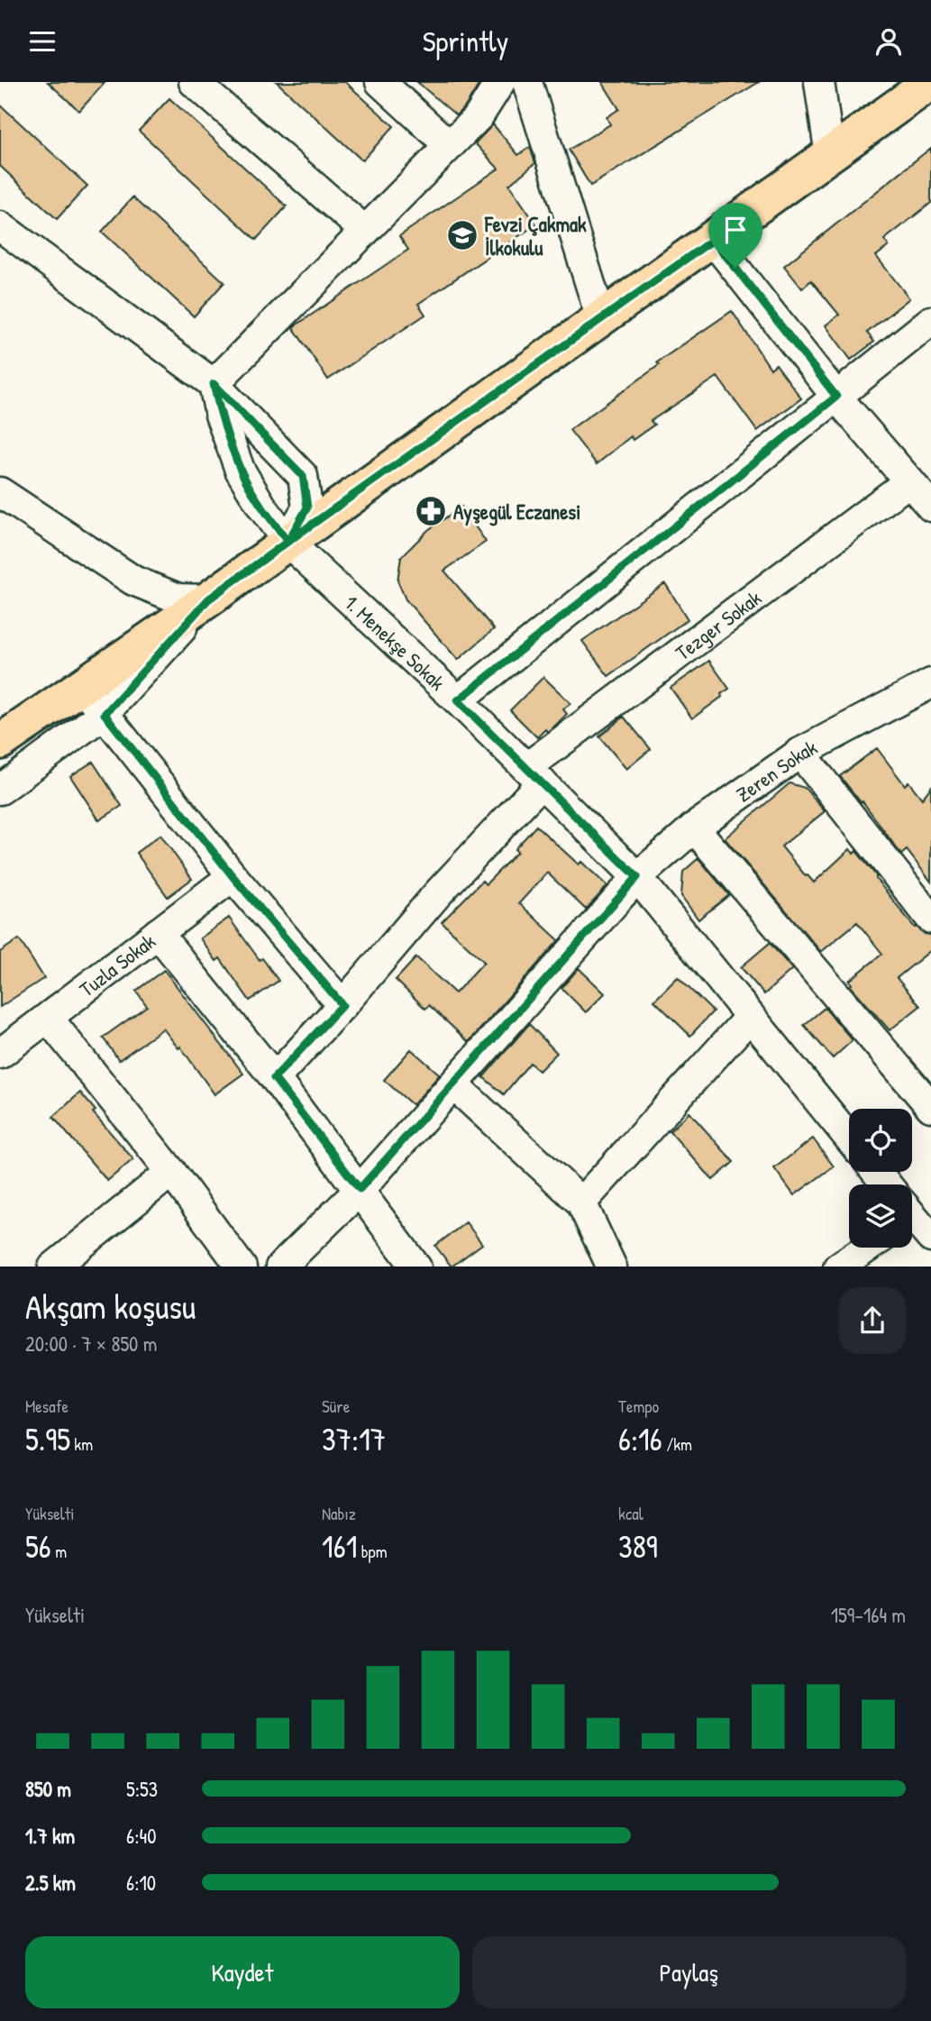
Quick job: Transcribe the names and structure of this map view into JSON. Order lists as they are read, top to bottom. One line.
{"streets":{"street":["Tezger Sokak","1. Menekşe Sokak","Zeren Sokak","Tuzla Sokak"]},"crossings":[["Tezger Sokak","1. Menekşe Sokak"],["1. Menekşe Sokak","Zeren Sokak"]],"places":{"school or university":["Fevzi Çakmak İlkokulu"],"pharmacy":["Ayşegül Eczanesi"]},"page":{"header":"Sprintly","heading":["Akşam koşusu","20:00 · 7 × 850 m"],"stats":[["Mesafe","5.95 km"],["Süre","37:17"],["Tempo","6:16 /km"],["Yükselti","56 m"],["Nabız","161 bpm"],["kcal","389"]],"chart":["Yükselti","159–164 m"],"list":[{"name":"850 m","note":"5:53"},{"name":"1.7 km","note":"6:40"},{"name":"2.5 km","note":"6:10"}],"buttons":["Kaydet","Paylaş"]}}
